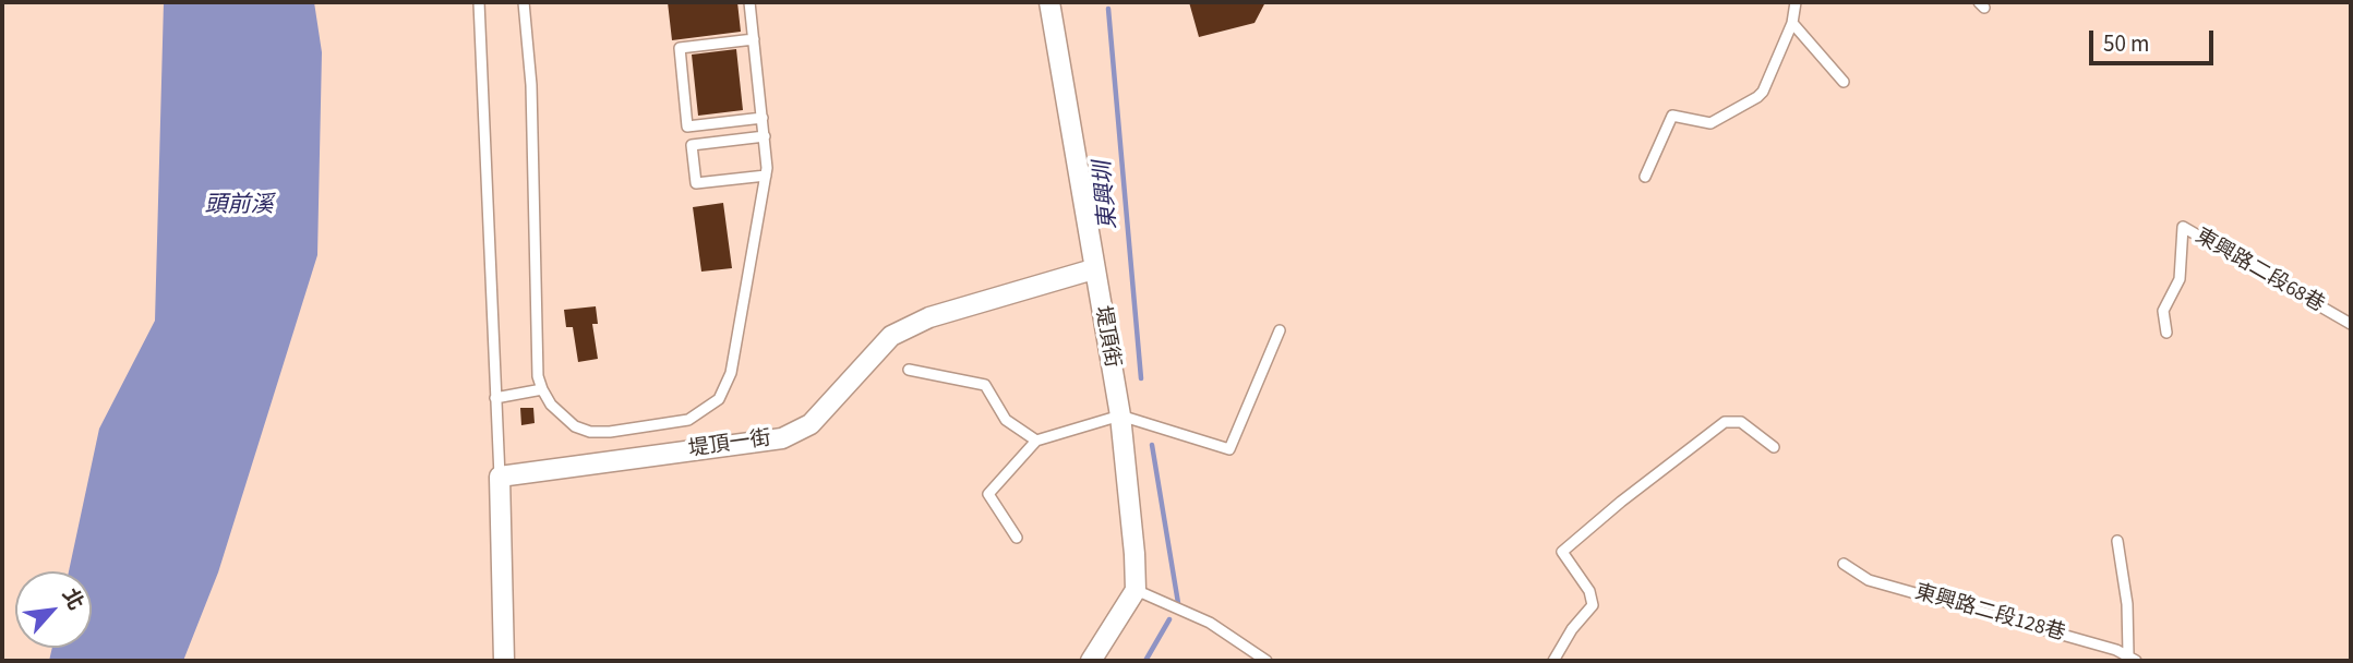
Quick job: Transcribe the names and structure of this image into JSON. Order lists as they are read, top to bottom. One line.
{"streets":{"street":["堤頂街","堤頂一街"],"lane":["東興路二段68巷","東興路二段128巷"]},"crossings":[["堤頂街","堤頂一街"]],"water":["東興圳","頭前溪"],"scale_bar":"50 m","north":"top right"}
